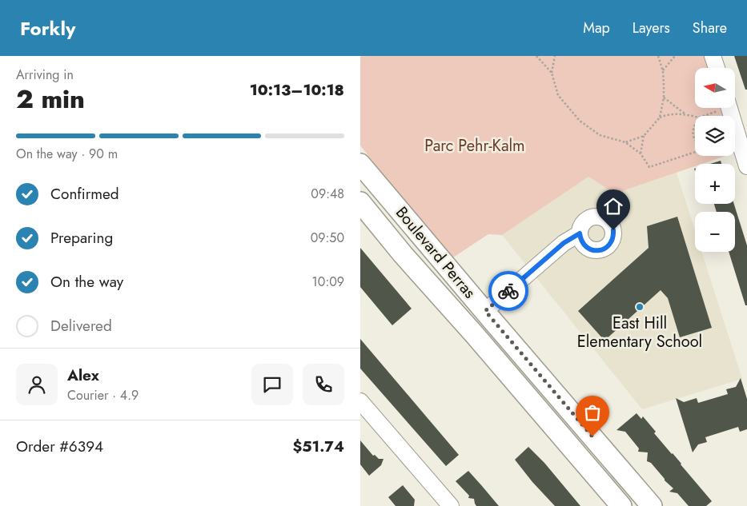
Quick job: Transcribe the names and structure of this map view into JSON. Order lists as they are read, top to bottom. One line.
{"streets":{"main road":["Boulevard Perras"]},"parks":["Parc Pehr-Kalm"],"places":["East Hill Elementary School"],"north":"left","page":{"header":"Forkly","nav":["Map","Layers","Share"],"heading":["2 min","Arriving in","10:13–10:18"],"panel":["Alex","Courier · 4.9","Order #6394","$51.74"],"map_buttons":["+","−"],"bar":"On the way · 90 m","list":[["Confirmed","09:48"],["Preparing","09:50"],["On the way","10:09"],"Delivered"]}}
